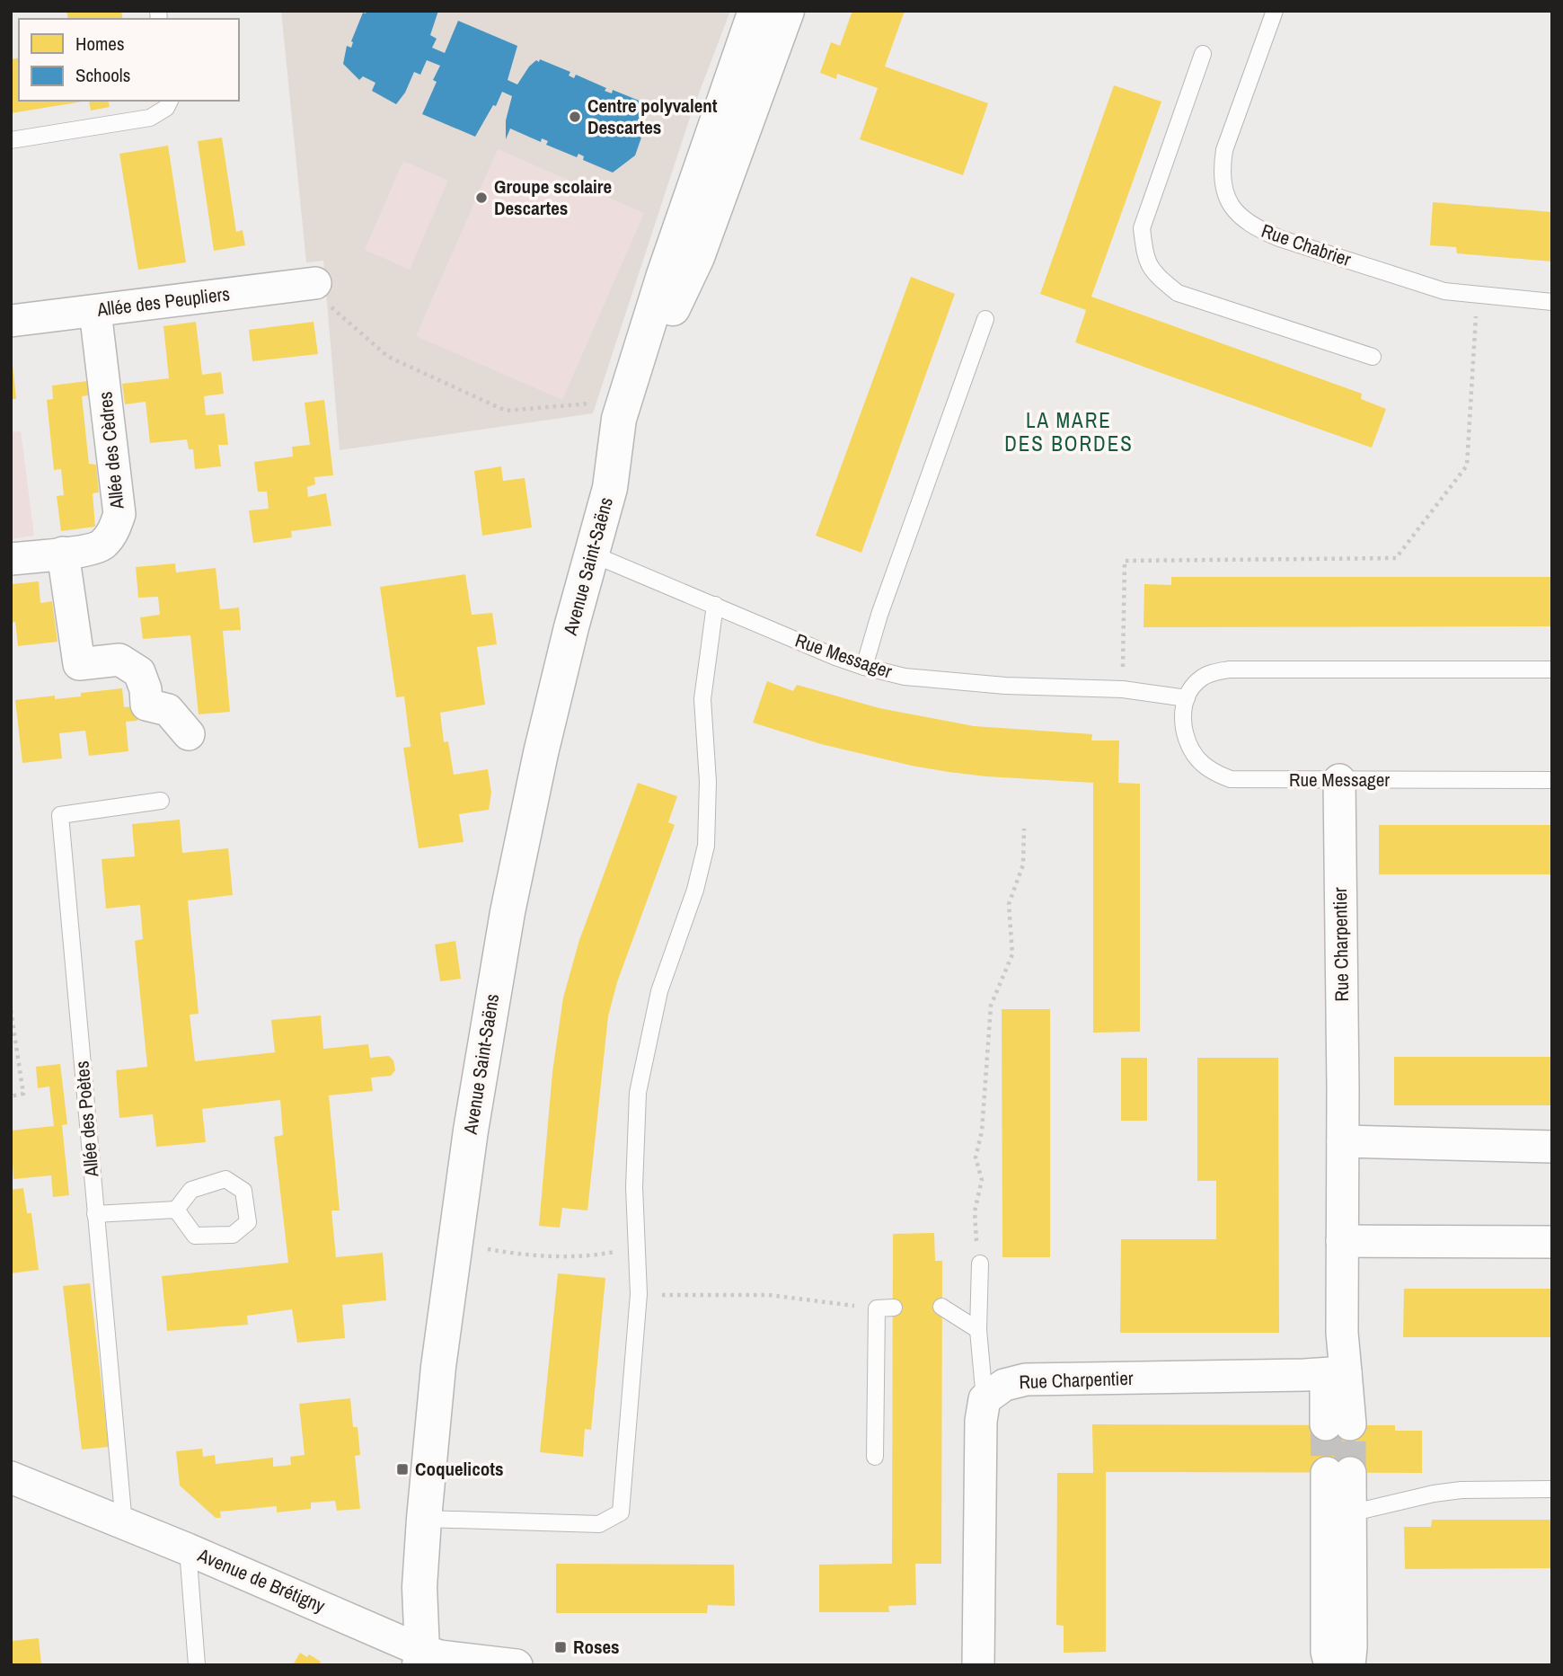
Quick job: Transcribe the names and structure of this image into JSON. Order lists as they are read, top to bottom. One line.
{"streets":{"street":["Allée des Peupliers","Allée des Cèdres","Avenue Saint-Saëns","Rue Charpentier","Avenue de Brétigny"],"lane":["Rue Chabrier","Rue Messager","Allée des Poètes"]},"crossings":[["Allée des Peupliers","Allée des Cèdres"],["Avenue Saint-Saëns","Rue Messager"],["Avenue Saint-Saëns","Avenue de Brétigny"],["Rue Messager","Rue Charpentier"],["Allée des Poètes","Avenue de Brétigny"]],"districts":["LA MARE DES BORDES"],"places":{"other":["Centre polyvalent Descartes","Groupe scolaire Descartes"],"transit":["Coquelicots","Roses"]},"legend":["Homes","Schools"]}
